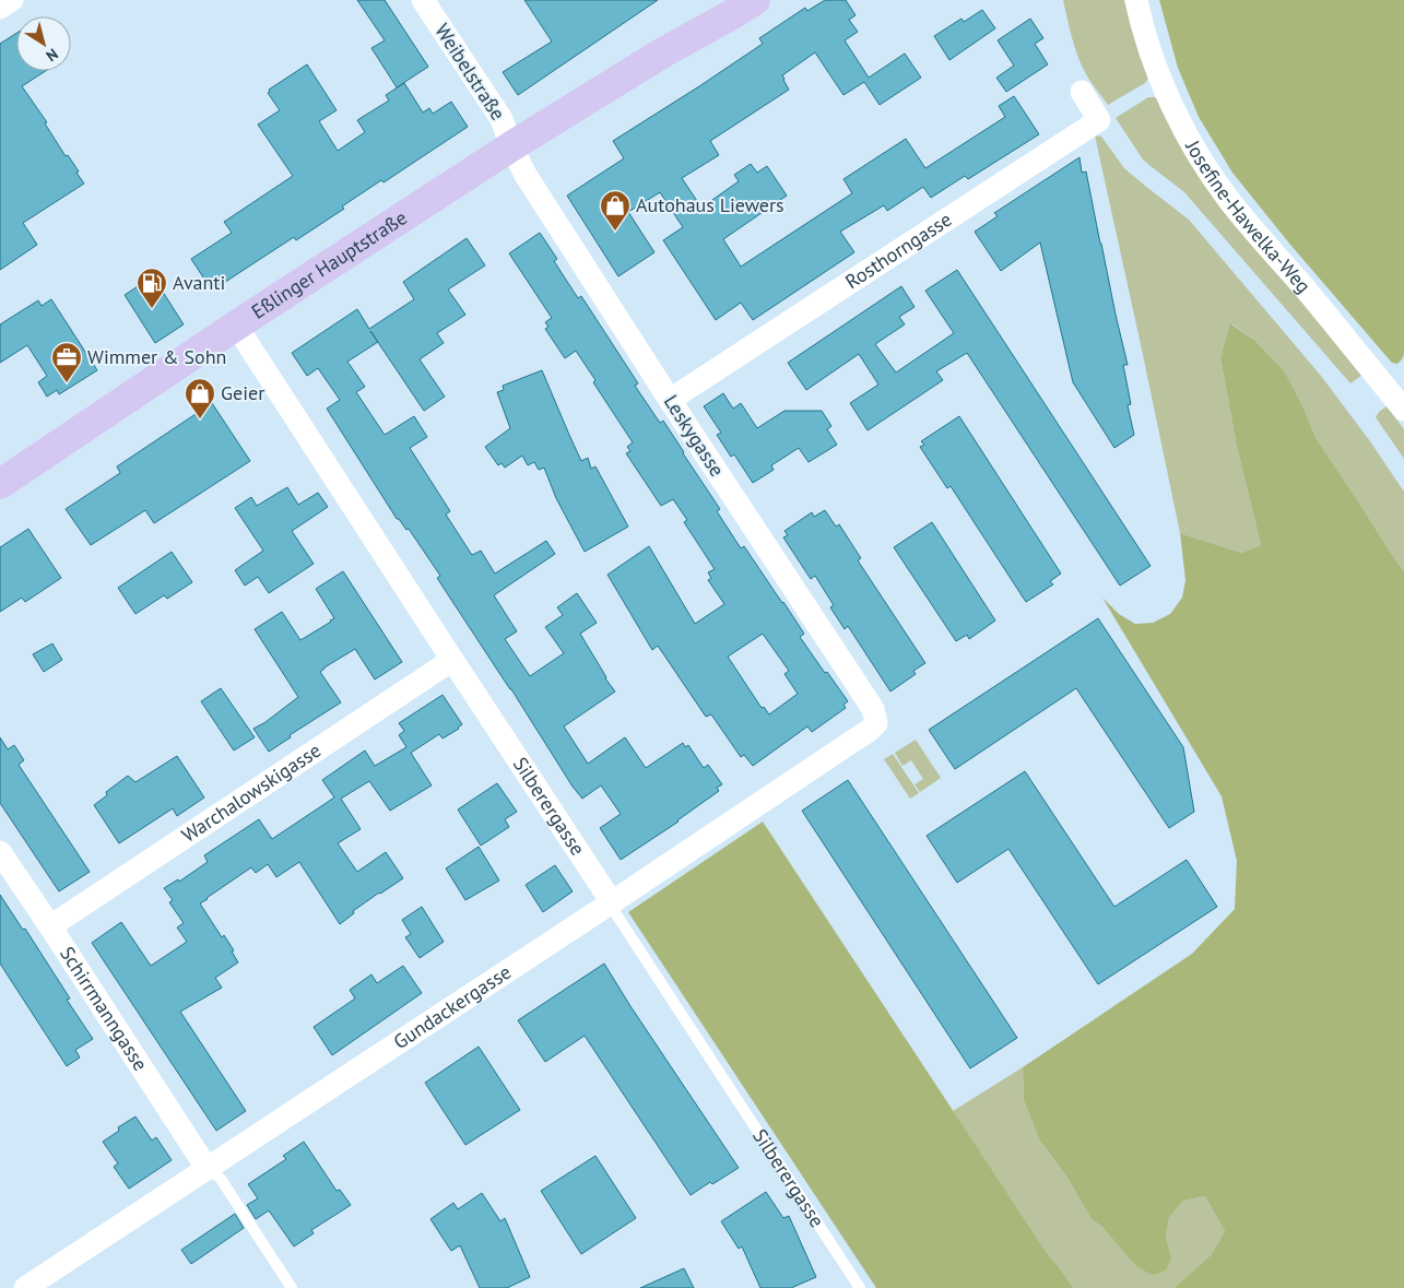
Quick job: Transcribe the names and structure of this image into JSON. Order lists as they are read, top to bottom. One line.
{"streets":{"main road":["Eßlinger Hauptstraße"],"street":["Weibelstraße","Josefine-Hawelka-Weg","Rosthorngasse","Leskygasse","Warchalowskigasse","Silberergasse","Gundackergasse","Schirrmanngasse"]},"crossings":[["Weibelstraße","Eßlinger Hauptstraße"],["Weibelstraße","Leskygasse"],["Rosthorngasse","Leskygasse"],["Eßlinger Hauptstraße","Leskygasse"],["Eßlinger Hauptstraße","Silberergasse"],["Leskygasse","Gundackergasse"],["Warchalowskigasse","Silberergasse"],["Warchalowskigasse","Schirrmanngasse"],["Silberergasse","Gundackergasse"],["Gundackergasse","Schirrmanngasse"]],"places":{"shop":["Autohaus Liewers","Geier"],"fuel station":["Avanti"],"office":["Wimmer & Sohn"]},"north":"bottom right"}
